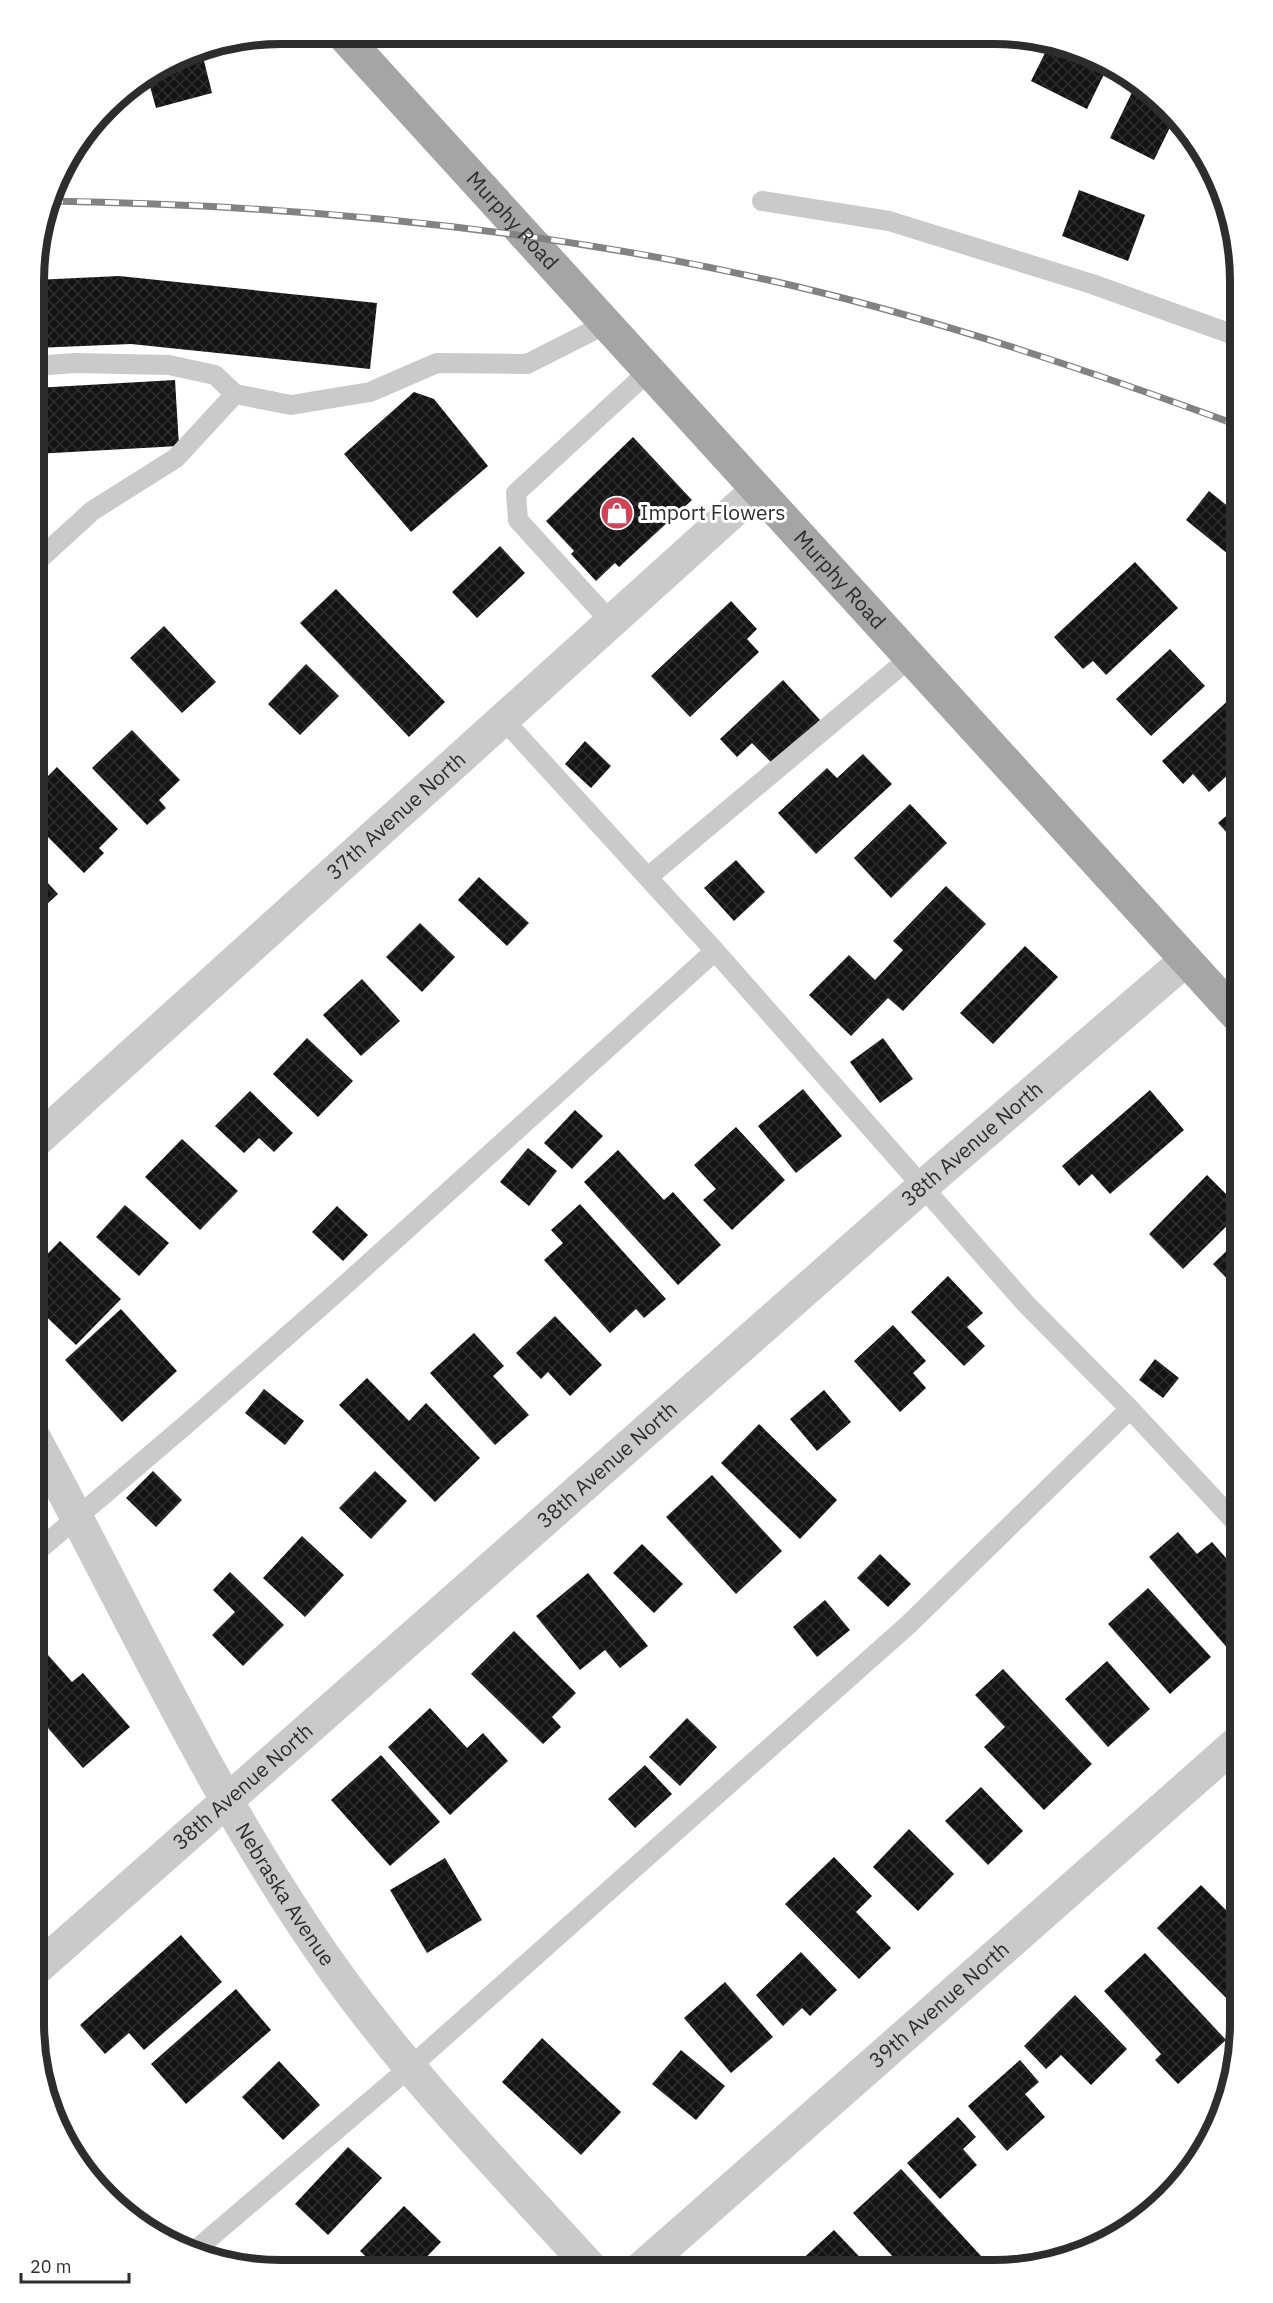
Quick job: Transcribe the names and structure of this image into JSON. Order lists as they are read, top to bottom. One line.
{"streets":{"main road":["Murphy Road"],"street":["37th Avenue North","38th Avenue North","Nebraska Avenue","39th Avenue North"]},"crossings":[["Murphy Road","37th Avenue North"],["Murphy Road","38th Avenue North"],["38th Avenue North","Nebraska Avenue"]],"places":{"shop":["Import Flowers"]},"scale_bar":"20 m"}
